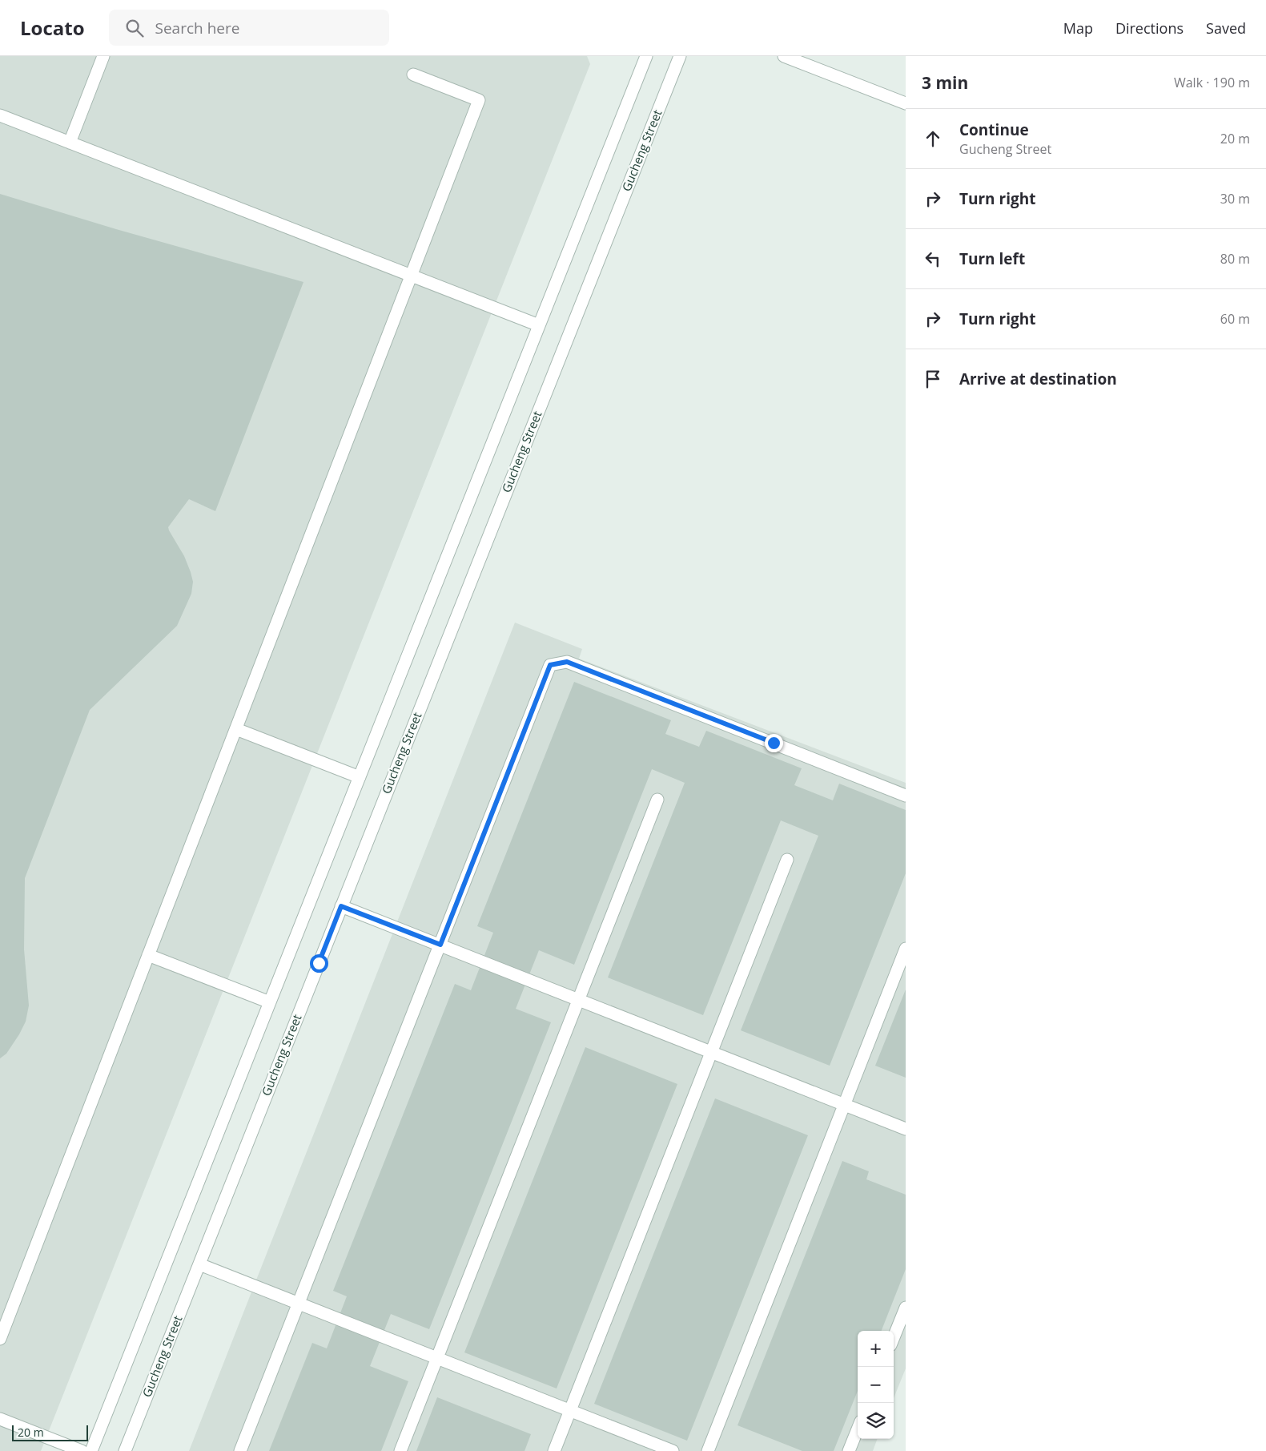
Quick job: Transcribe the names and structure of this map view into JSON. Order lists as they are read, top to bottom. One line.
{"streets":{"street":["Gucheng Street"]},"scale_bar":"20 m","page":{"header":"Locato","search":"Search here","nav":["Map","Directions","Saved"],"heading":["3 min","Walk · 190 m"],"list":[["Continue","Gucheng Street","20 m"],["Turn right","30 m"],["Turn left","80 m"],["Turn right","60 m"],"Arrive at destination"],"map_buttons":["+","−"],"scale":"20 m"}}
